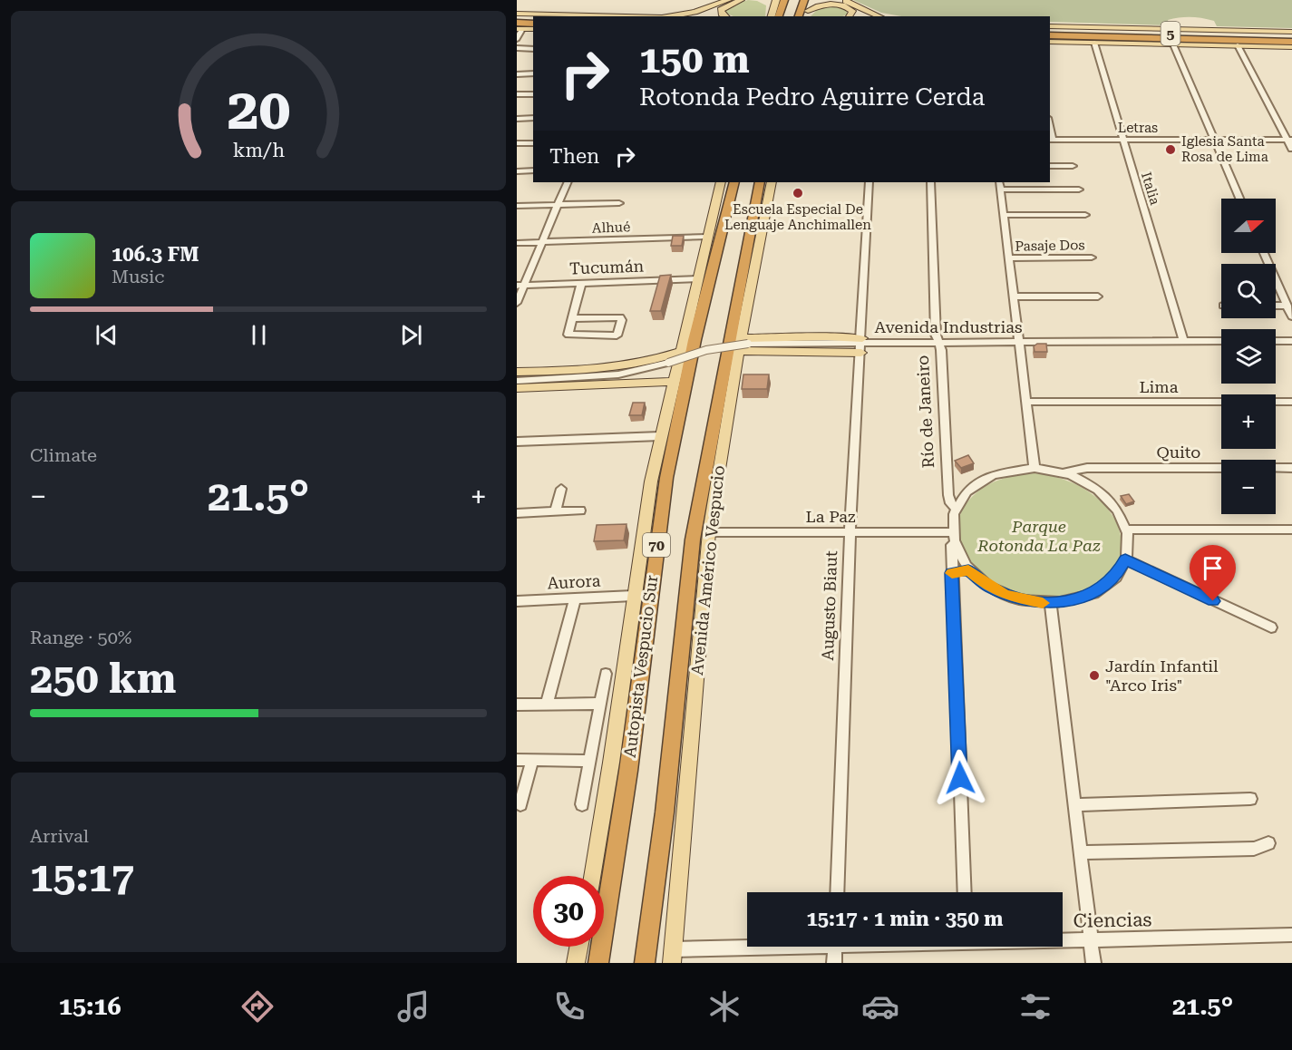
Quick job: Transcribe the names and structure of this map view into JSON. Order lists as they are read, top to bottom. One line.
{"streets":{"highway":["5","70","Autopista Vespucio Sur"],"main road":["Avenida Américo Vespucio"],"street":["Letras","Italia","Alhué","Pasaje Dos","Tucumán","Avenida Industrias","Lima","Río de Janeiro","Quito","La Paz","Aurora","Augusto Biaut","Ciencias"]},"crossings":[["Letras","Italia"],["Italia","Avenida Industrias"],["Avenida Industrias","Río de Janeiro"],["Avenida Industrias","Augusto Biaut"],["Río de Janeiro","Quito"],["Río de Janeiro","La Paz"],["Quito","La Paz"],["La Paz","Avenida Américo Vespucio"],["La Paz","Augusto Biaut"],["Avenida Américo Vespucio","Ciencias"]],"parks":["Parque Rotonda La Paz"],"places":["Iglesia Santa Rosa de Lima","Escuela Especial De Lenguaje Anchimallen","Jardín Infantil \"Arco Iris\""],"north":"right","page":{"turn":["150 m","Rotonda Pedro Aguirre Cerda"],"then":"Then","map_buttons":["+","−"],"song":["106.3 FM","Music"],"tile":["Climate",["Range · 50%","250 km"],["Arrival","15:17"]],"heat":["−","21.5°","+"],"limit":"30","trip":"15:17 · 1 min · 350 m","tabs":["15:16","21.5°"],"gauge":["20","km/h"]}}
